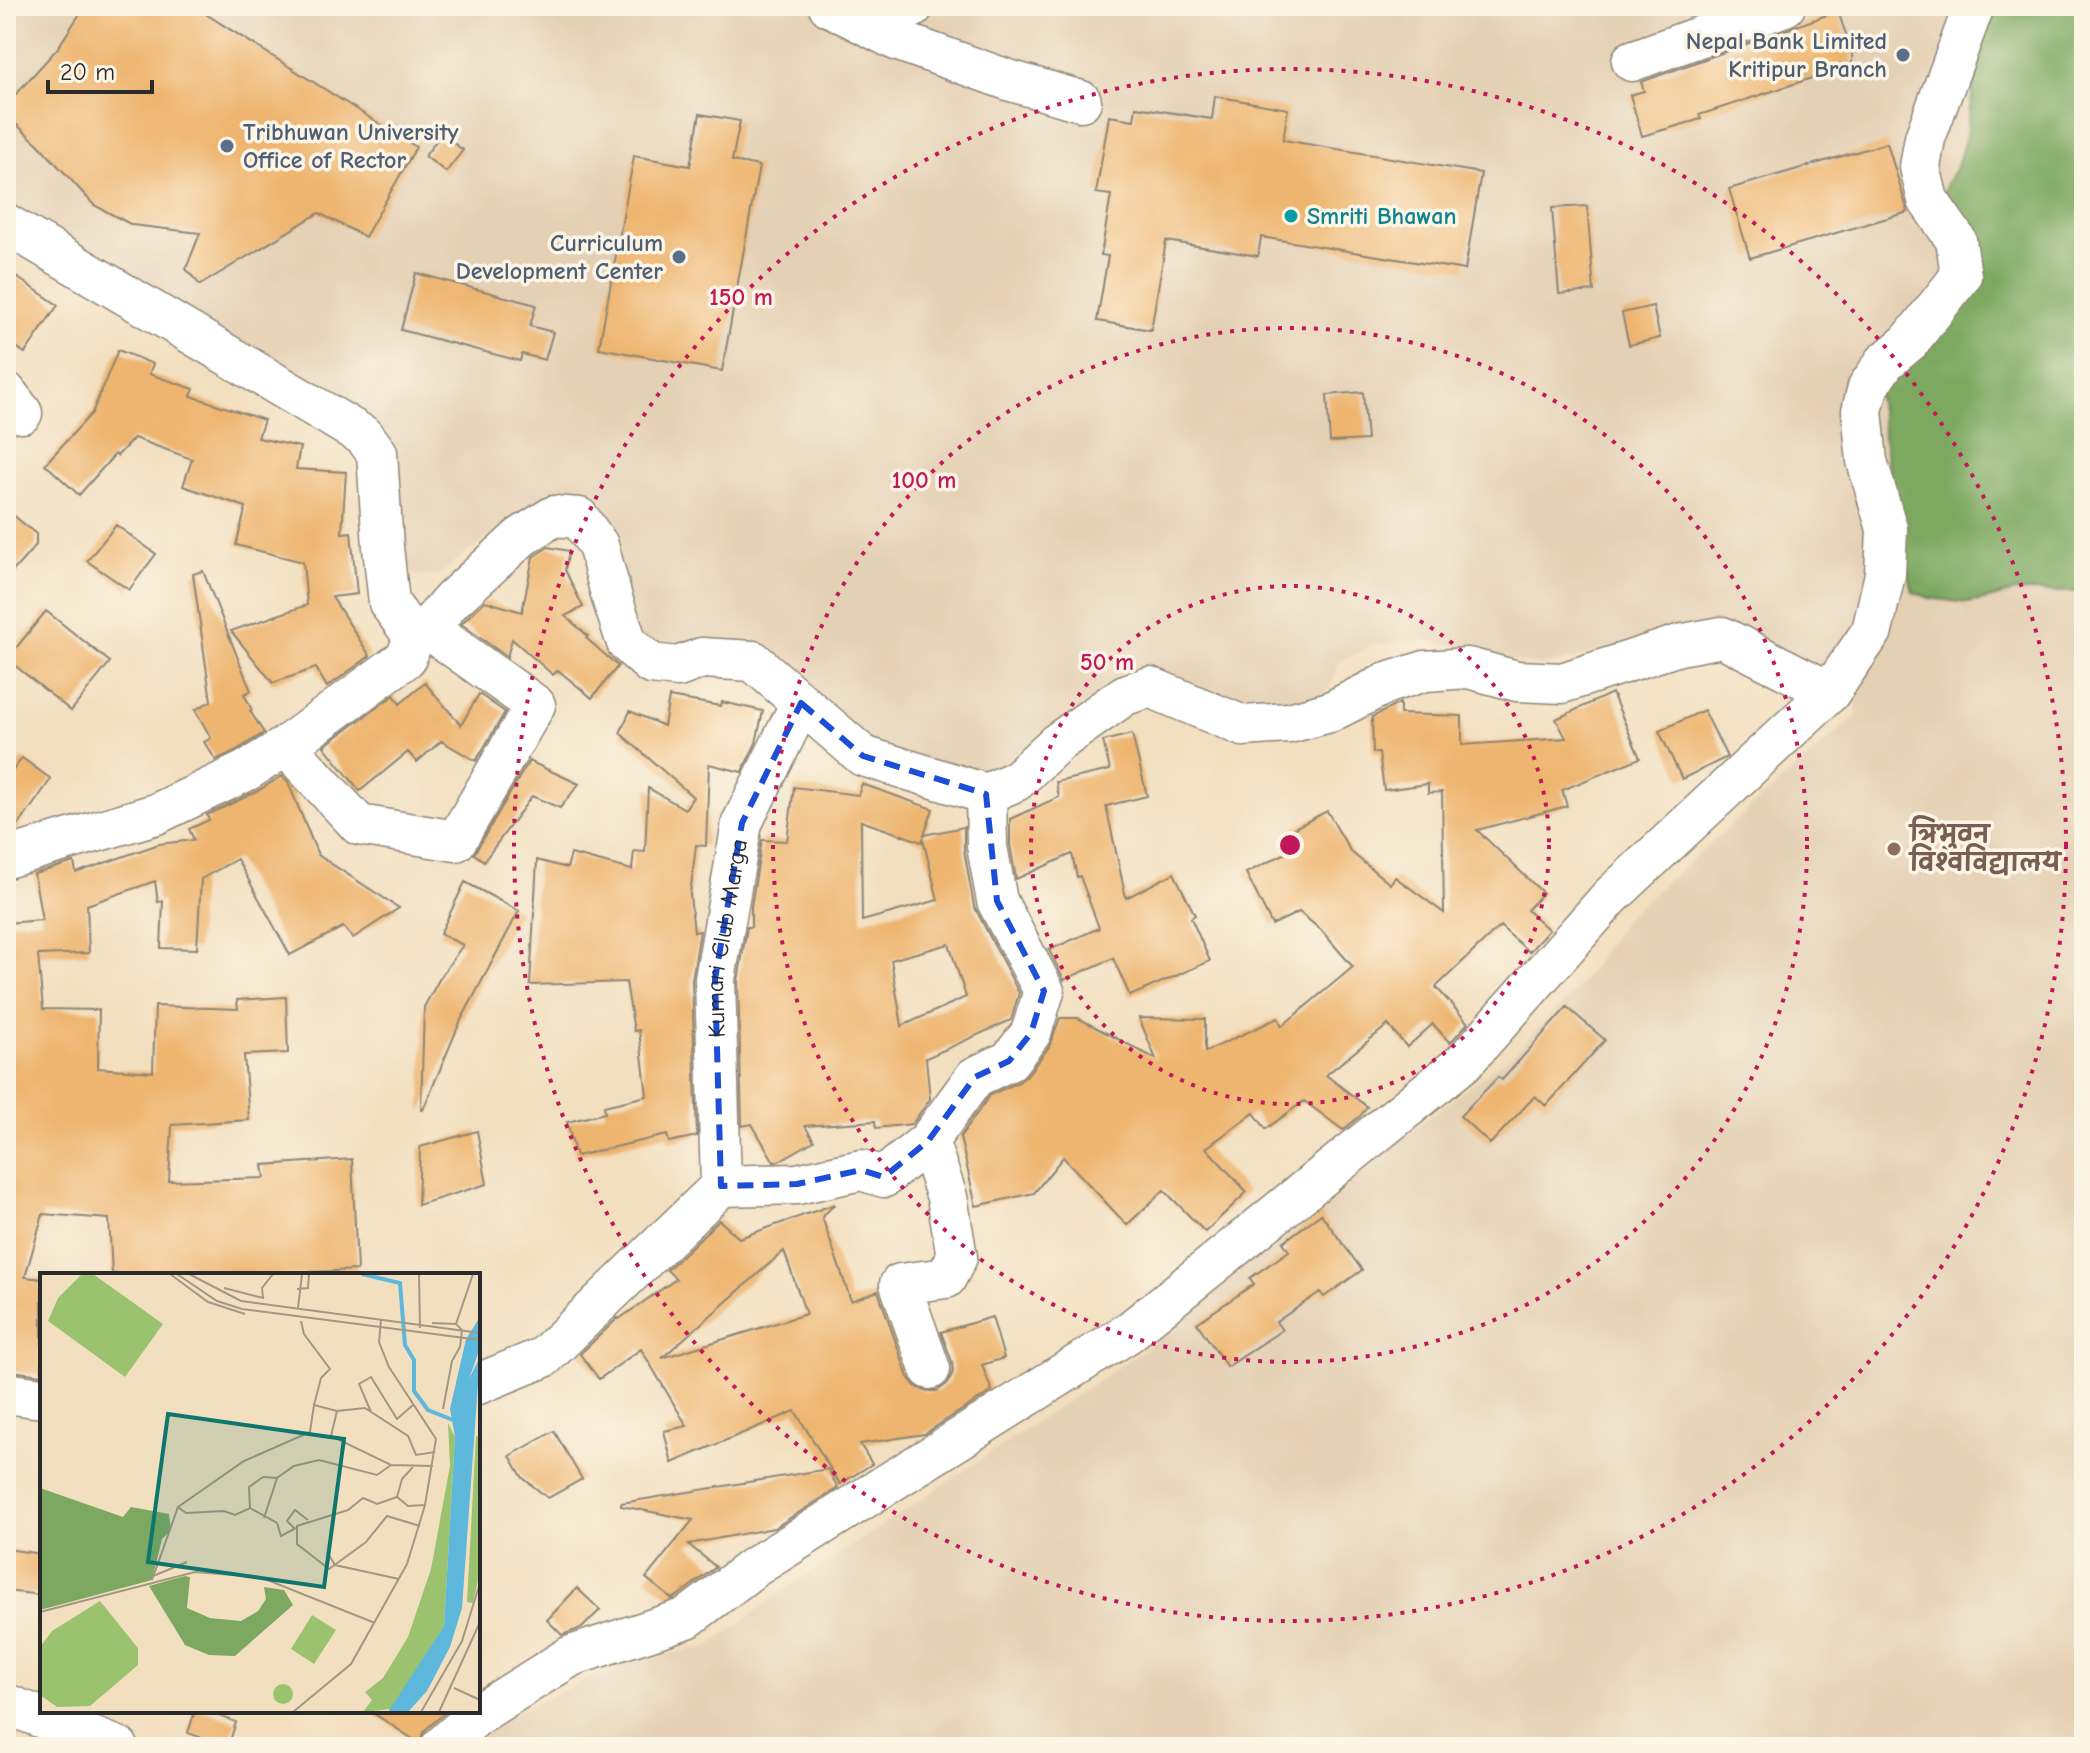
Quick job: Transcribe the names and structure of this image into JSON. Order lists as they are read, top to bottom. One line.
{"streets":{"street":["Kumari Club Marga"]},"places":["Nepal Bank Limited Kritipur Branch","Tribhuwan University Office of Rector","Smriti Bhawan","Curriculum Development Center","त्रिभुवन विश्वविद्यालय"],"scale_bar":"20 m","rings":["150 m","100 m","50 m"]}
